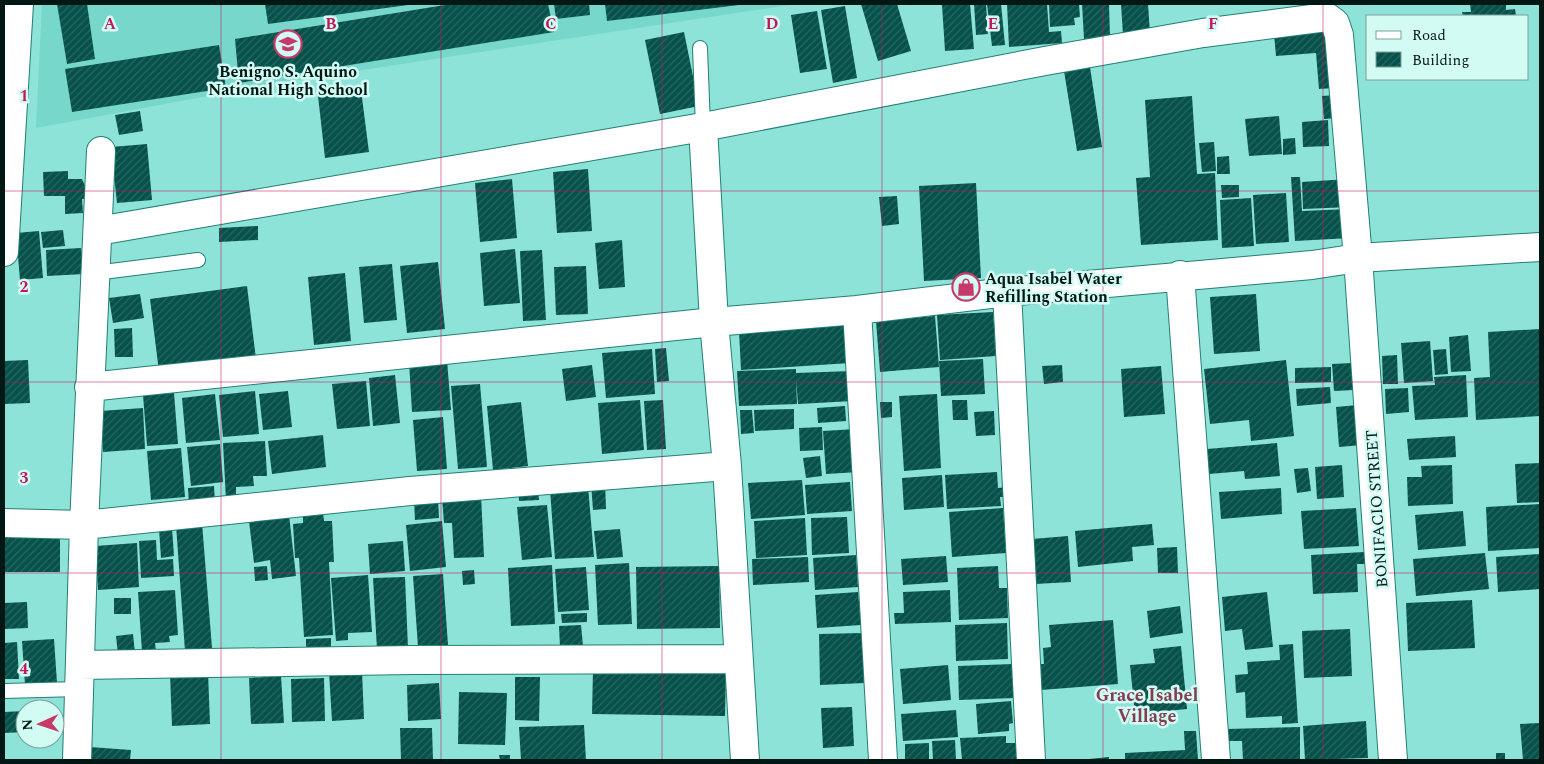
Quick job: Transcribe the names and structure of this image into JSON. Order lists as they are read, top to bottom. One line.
{"streets":{"street":["BONIFACIO STREET"]},"districts":["Grace Isabel Village"],"places":{"school or university":["Benigno S. Aquino National High School"],"shop":["Aqua Isabel Water Refilling Station"]},"legend":["Road","Building"],"north":"left","grid":{"columns":["A","B","C","D","E","F"],"rows":["1","2","3","4"]}}
